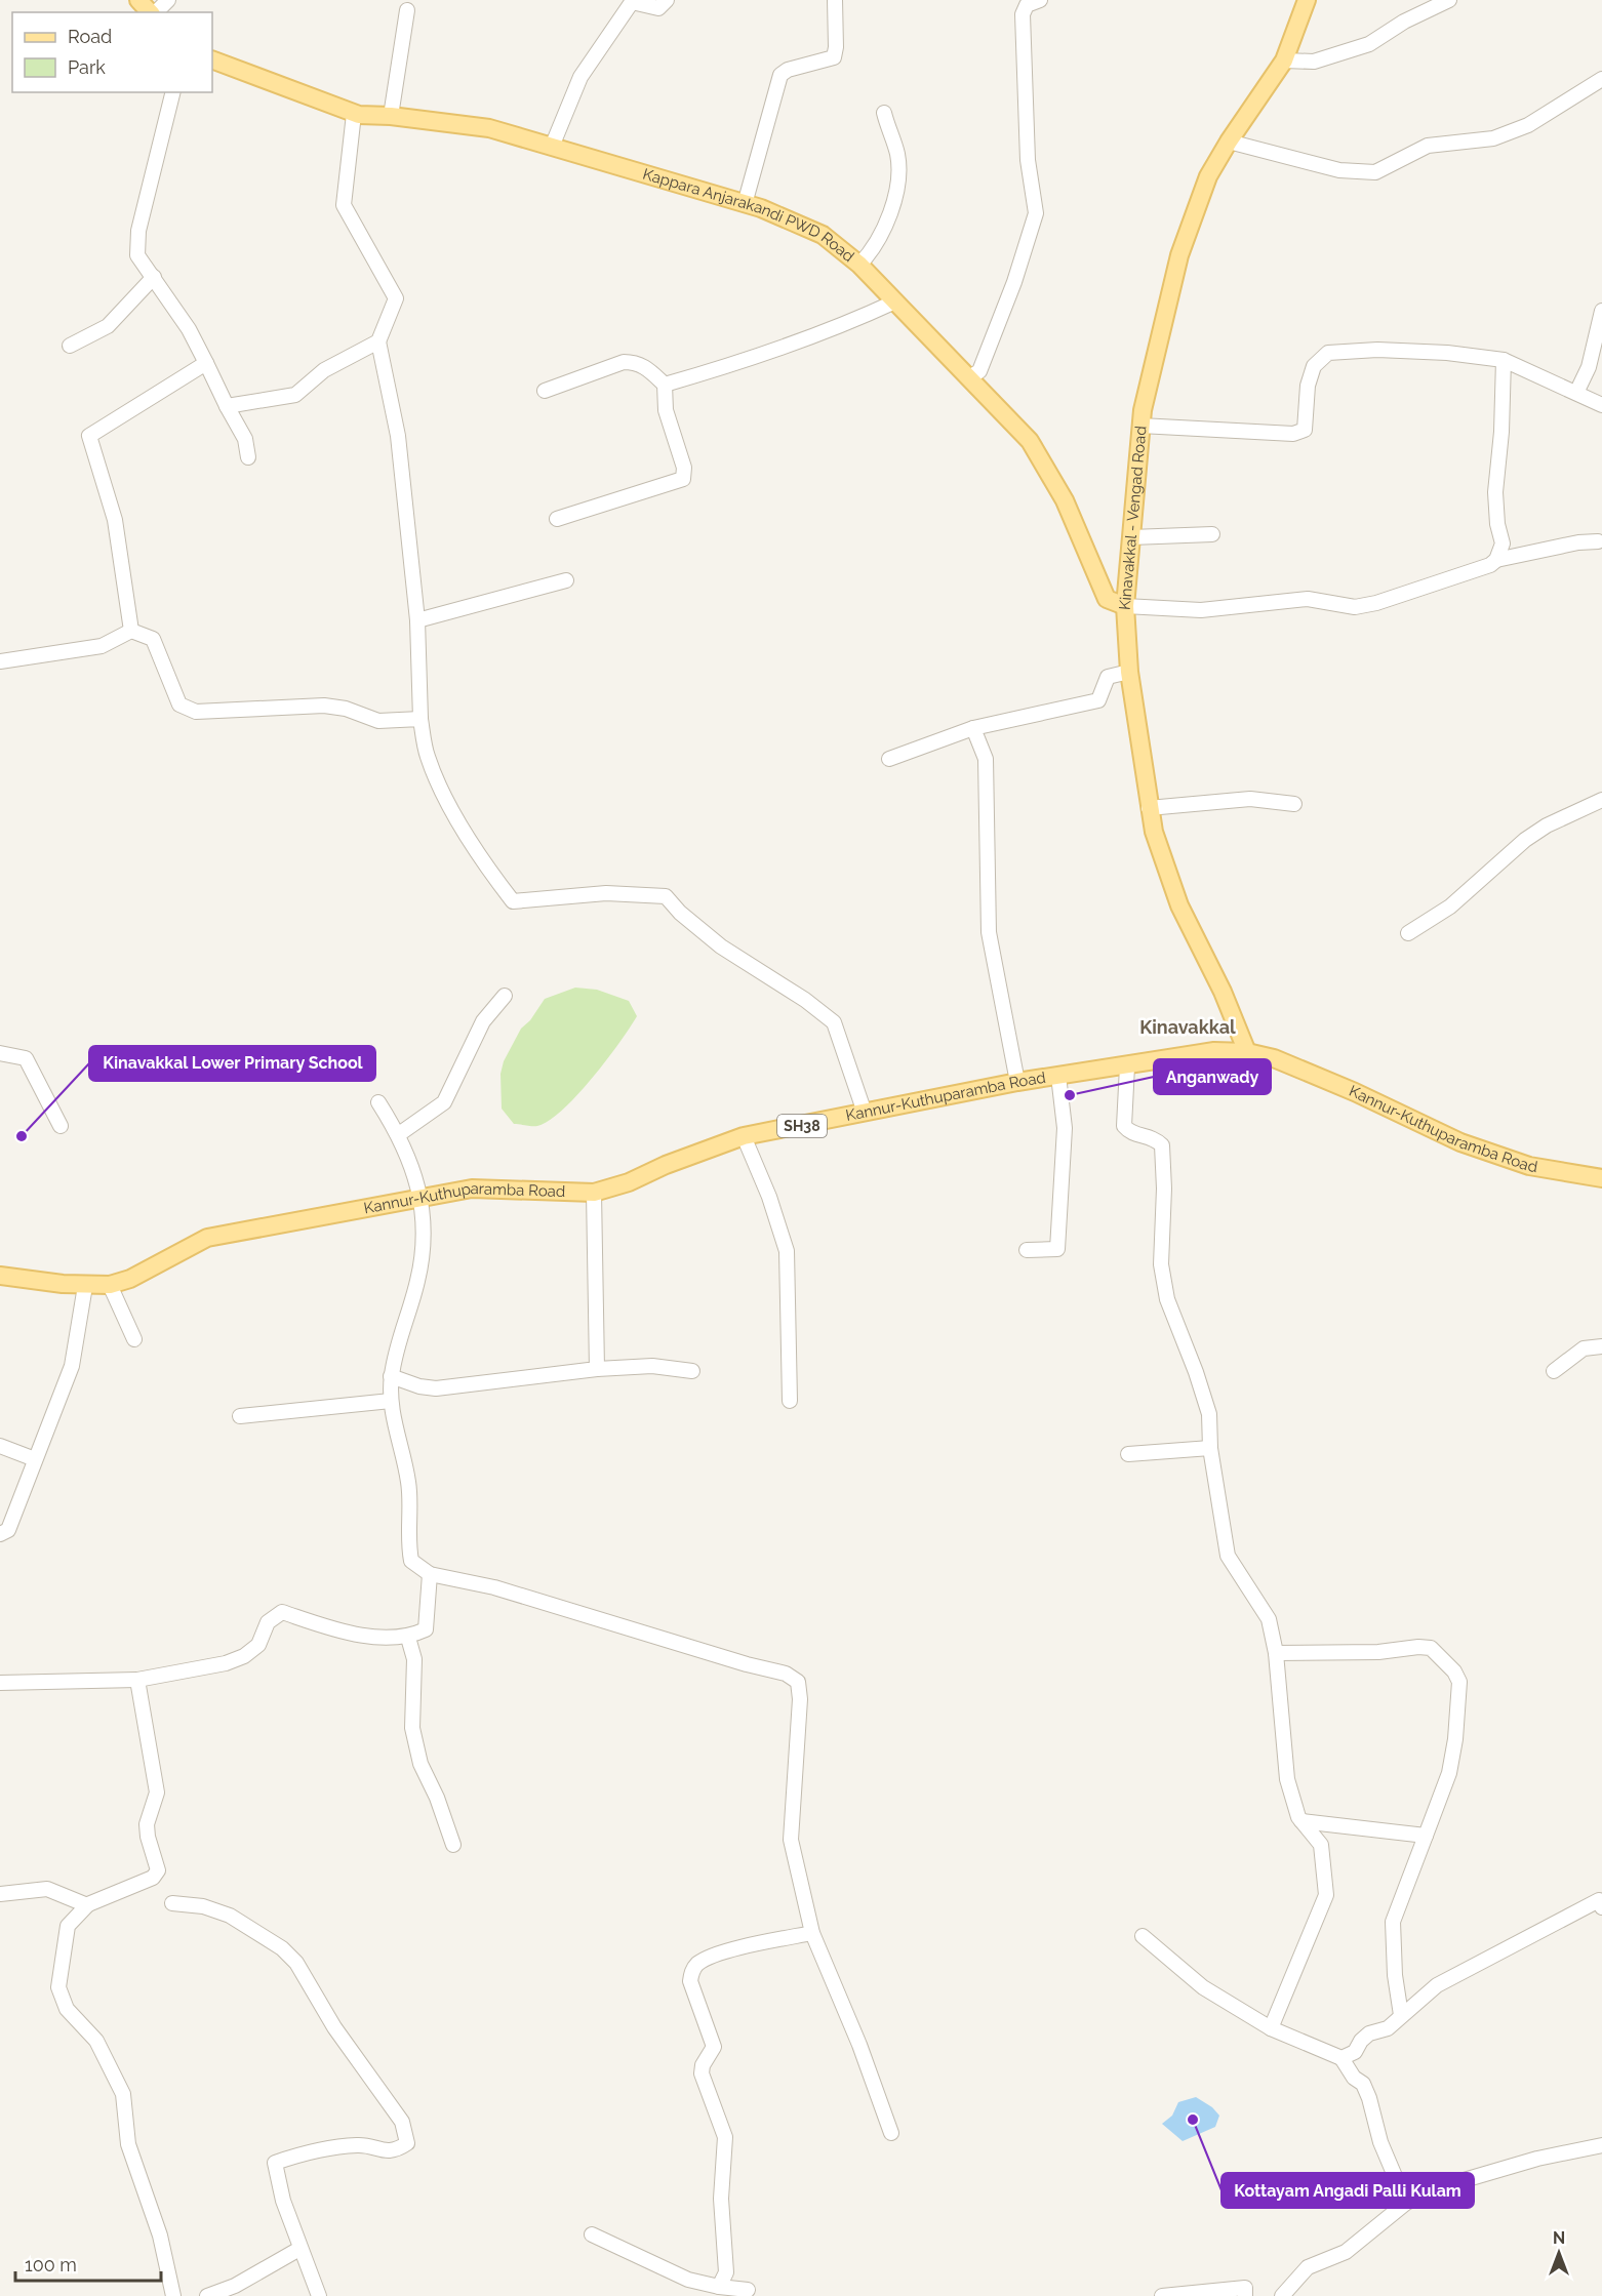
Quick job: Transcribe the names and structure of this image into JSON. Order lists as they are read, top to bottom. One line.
{"streets":{"main road":["Kappara Anjarakandi PWD Road","Kinavakkal - Vengad Road","Kannur-Kuthuparamba Road","SH38"]},"crossings":[["Kappara Anjarakandi PWD Road","Kinavakkal - Vengad Road"],["Kinavakkal - Vengad Road","Kannur-Kuthuparamba Road"]],"districts":["Kinavakkal"],"places":["Anganwady","Kinavakkal Lower Primary School","Kottayam Angadi Palli Kulam"],"legend":["Road","Park"],"scale_bar":"100 m","north":"top"}
